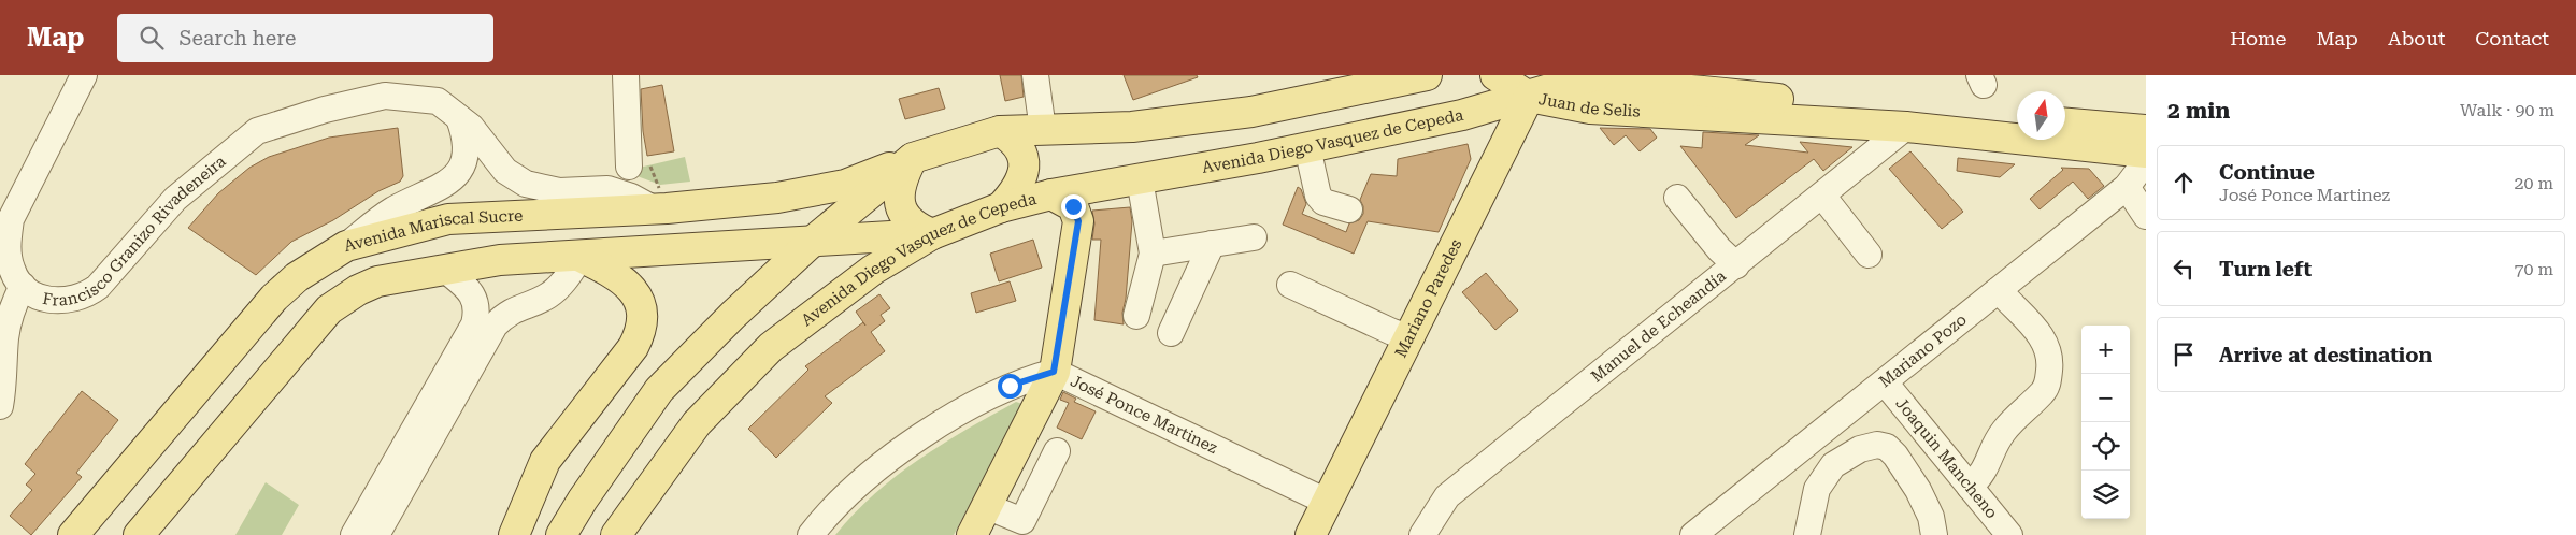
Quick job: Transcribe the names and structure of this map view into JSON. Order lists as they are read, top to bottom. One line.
{"streets":{"main road":["Juan de Selis","Avenida Diego Vasquez de Cepeda","Avenida Mariscal Sucre","Mariano Paredes"],"street":["Francisco Granizo Rivadeneira","Manuel de Echeandía","Mariano Pozo","José Ponce Martinez","Joaquin Mancheno"]},"crossings":[["Juan de Selis","Avenida Diego Vasquez de Cepeda"],["Juan de Selis","Mariano Paredes"],["Juan de Selis","Manuel de Echeandía"],["Avenida Diego Vasquez de Cepeda","Avenida Mariscal Sucre"],["Avenida Diego Vasquez de Cepeda","Mariano Paredes"],["Francisco Granizo Rivadeneira","Avenida Mariscal Sucre"],["Mariano Paredes","José Ponce Martinez"],["Mariano Pozo","Joaquin Mancheno"]],"north":"top","page":{"header":"Map","search":"Search here","nav":["Home","Map","About","Contact"],"heading":["2 min","Walk · 90 m"],"list":[["Continue","José Ponce Martinez","20 m"],["Turn left","70 m"],"Arrive at destination"],"map_buttons":["+","−"]}}
